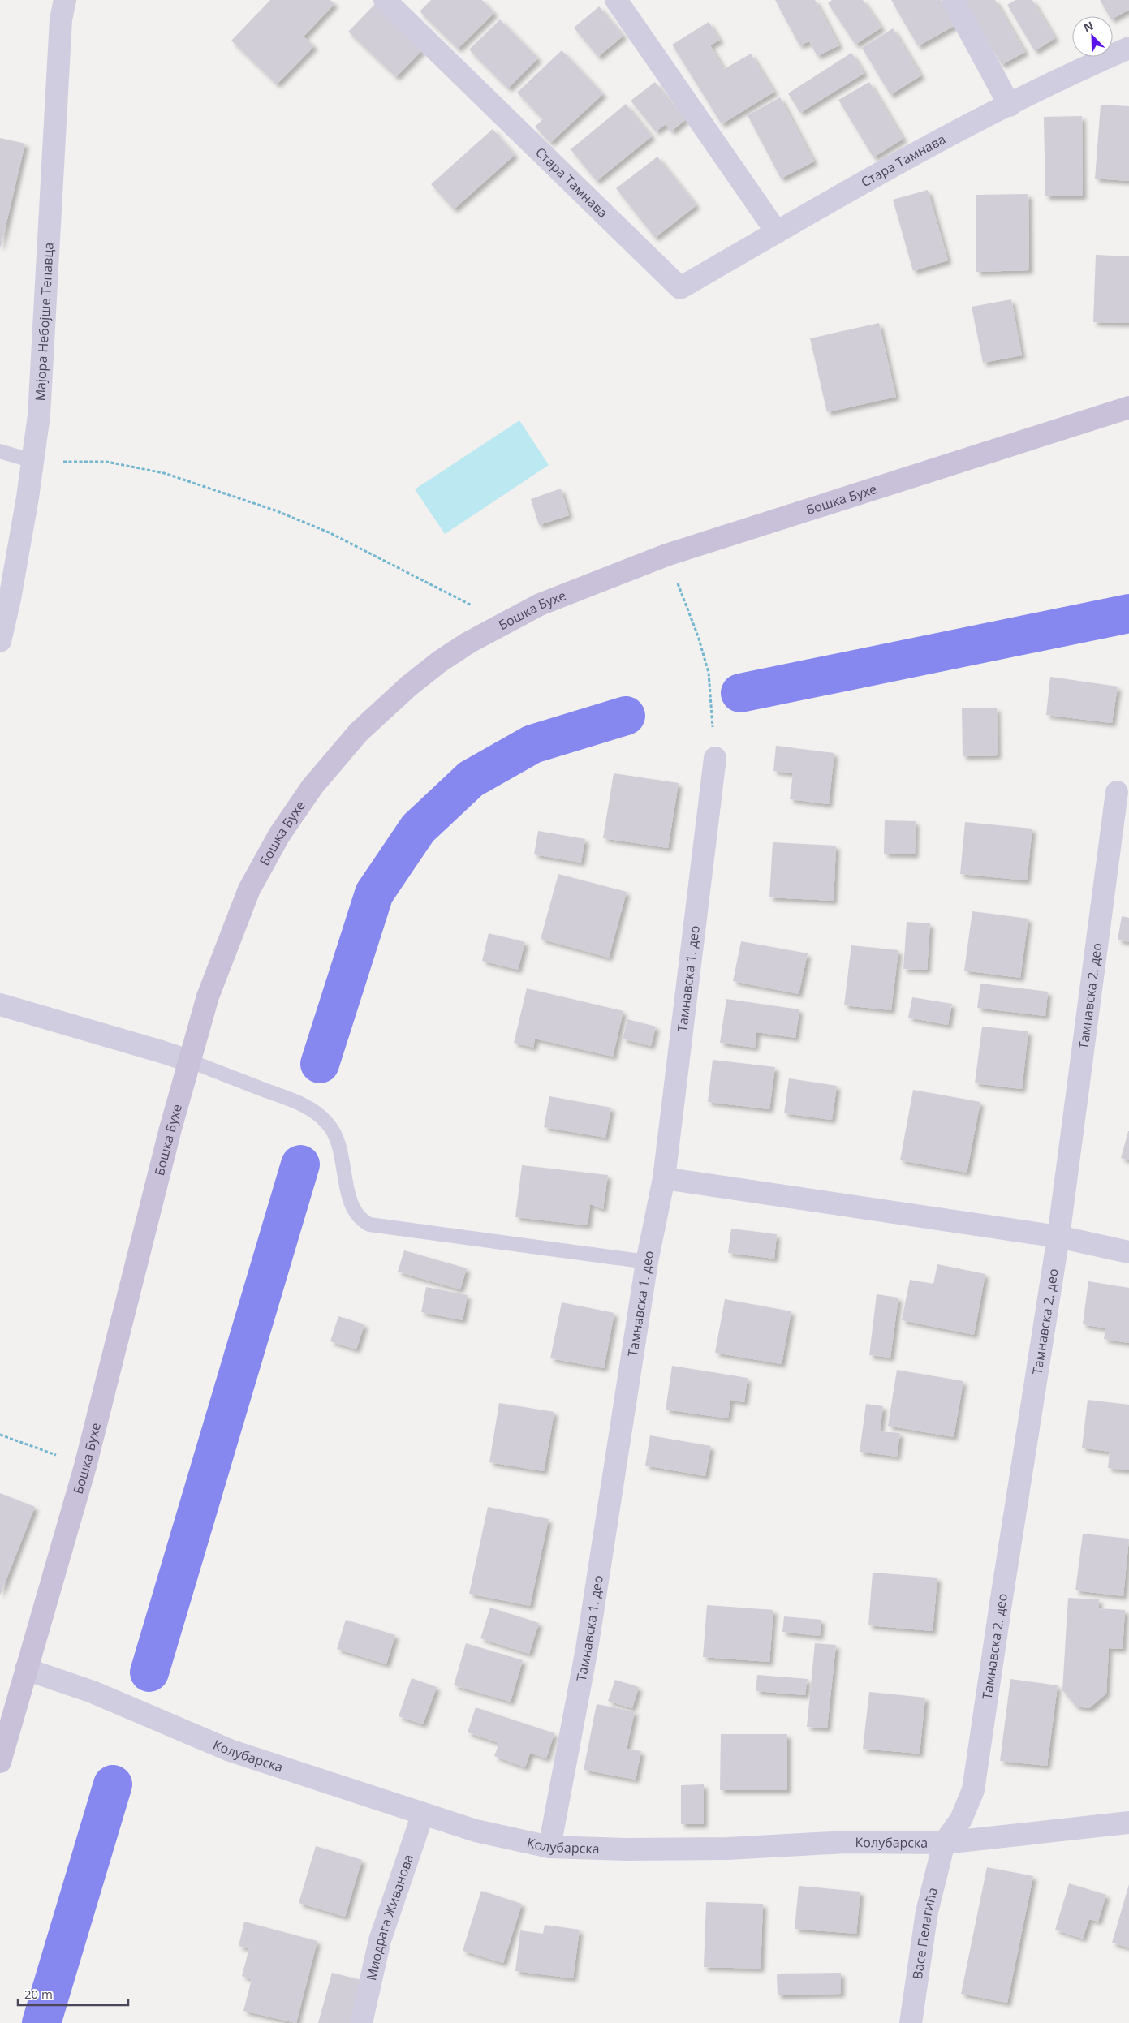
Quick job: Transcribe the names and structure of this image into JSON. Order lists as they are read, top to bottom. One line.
{"streets":{"main road":["Бошка Бухе"],"street":["Стара Тамнава","Мајора Небојше Тепавца","Тамнавска 1. део","Тамнавска 2. део","Колубарска","Миодрага Живанова","Васе Пелагића"]},"crossings":[["Бошка Бухе","Колубарска"],["Тамнавска 1. део","Колубарска"],["Тамнавска 2. део","Колубарска"],["Тамнавска 2. део","Васе Пелагића"],["Колубарска","Миодрага Живанова"],["Колубарска","Васе Пелагића"]],"scale_bar":"20 m","north":"top left"}
